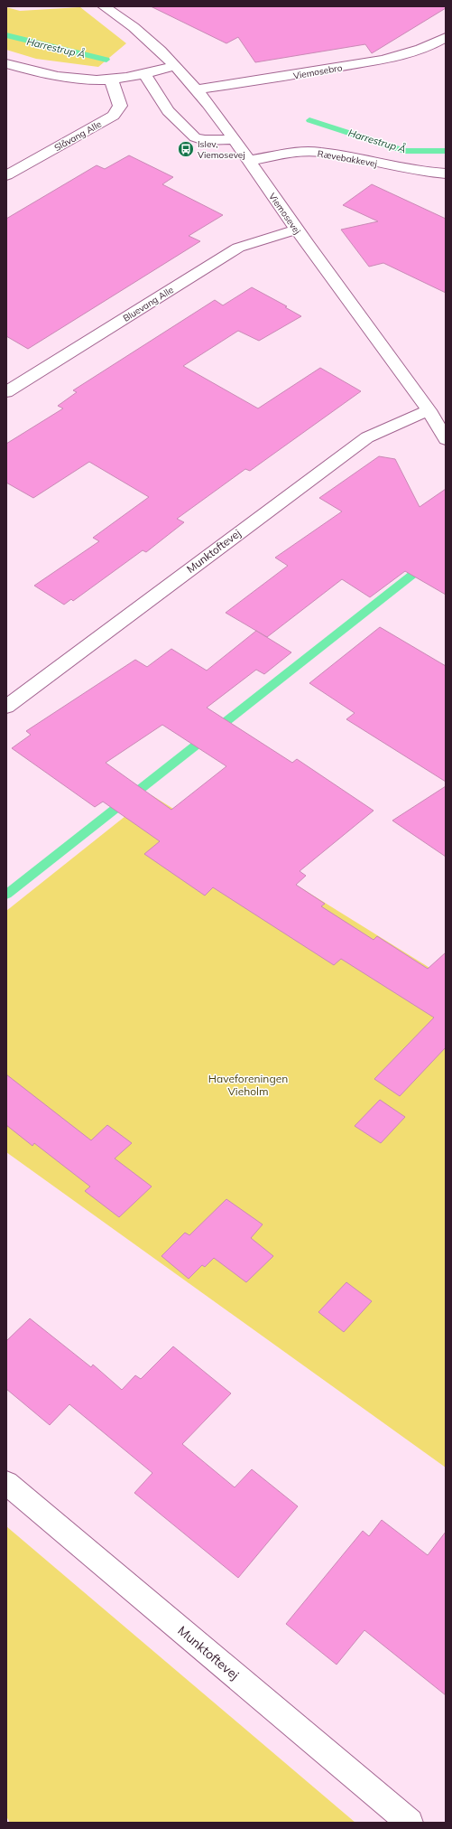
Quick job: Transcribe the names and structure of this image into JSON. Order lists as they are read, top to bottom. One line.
{"streets":{"street":["Viemosebro","Slåvang Alle","Rævebakkevej","Viemosevej","Bluevang Alle","Munktoftevej"]},"crossings":[["Viemosebro","Viemosevej"],["Rævebakkevej","Viemosevej"],["Viemosevej","Bluevang Alle"],["Viemosevej","Munktoftevej"]],"water":["Harrestrup Å"],"parks":["Haveforeningen Vieholm"],"places":{"bus stop":["Islev, Viemosevej"]}}
